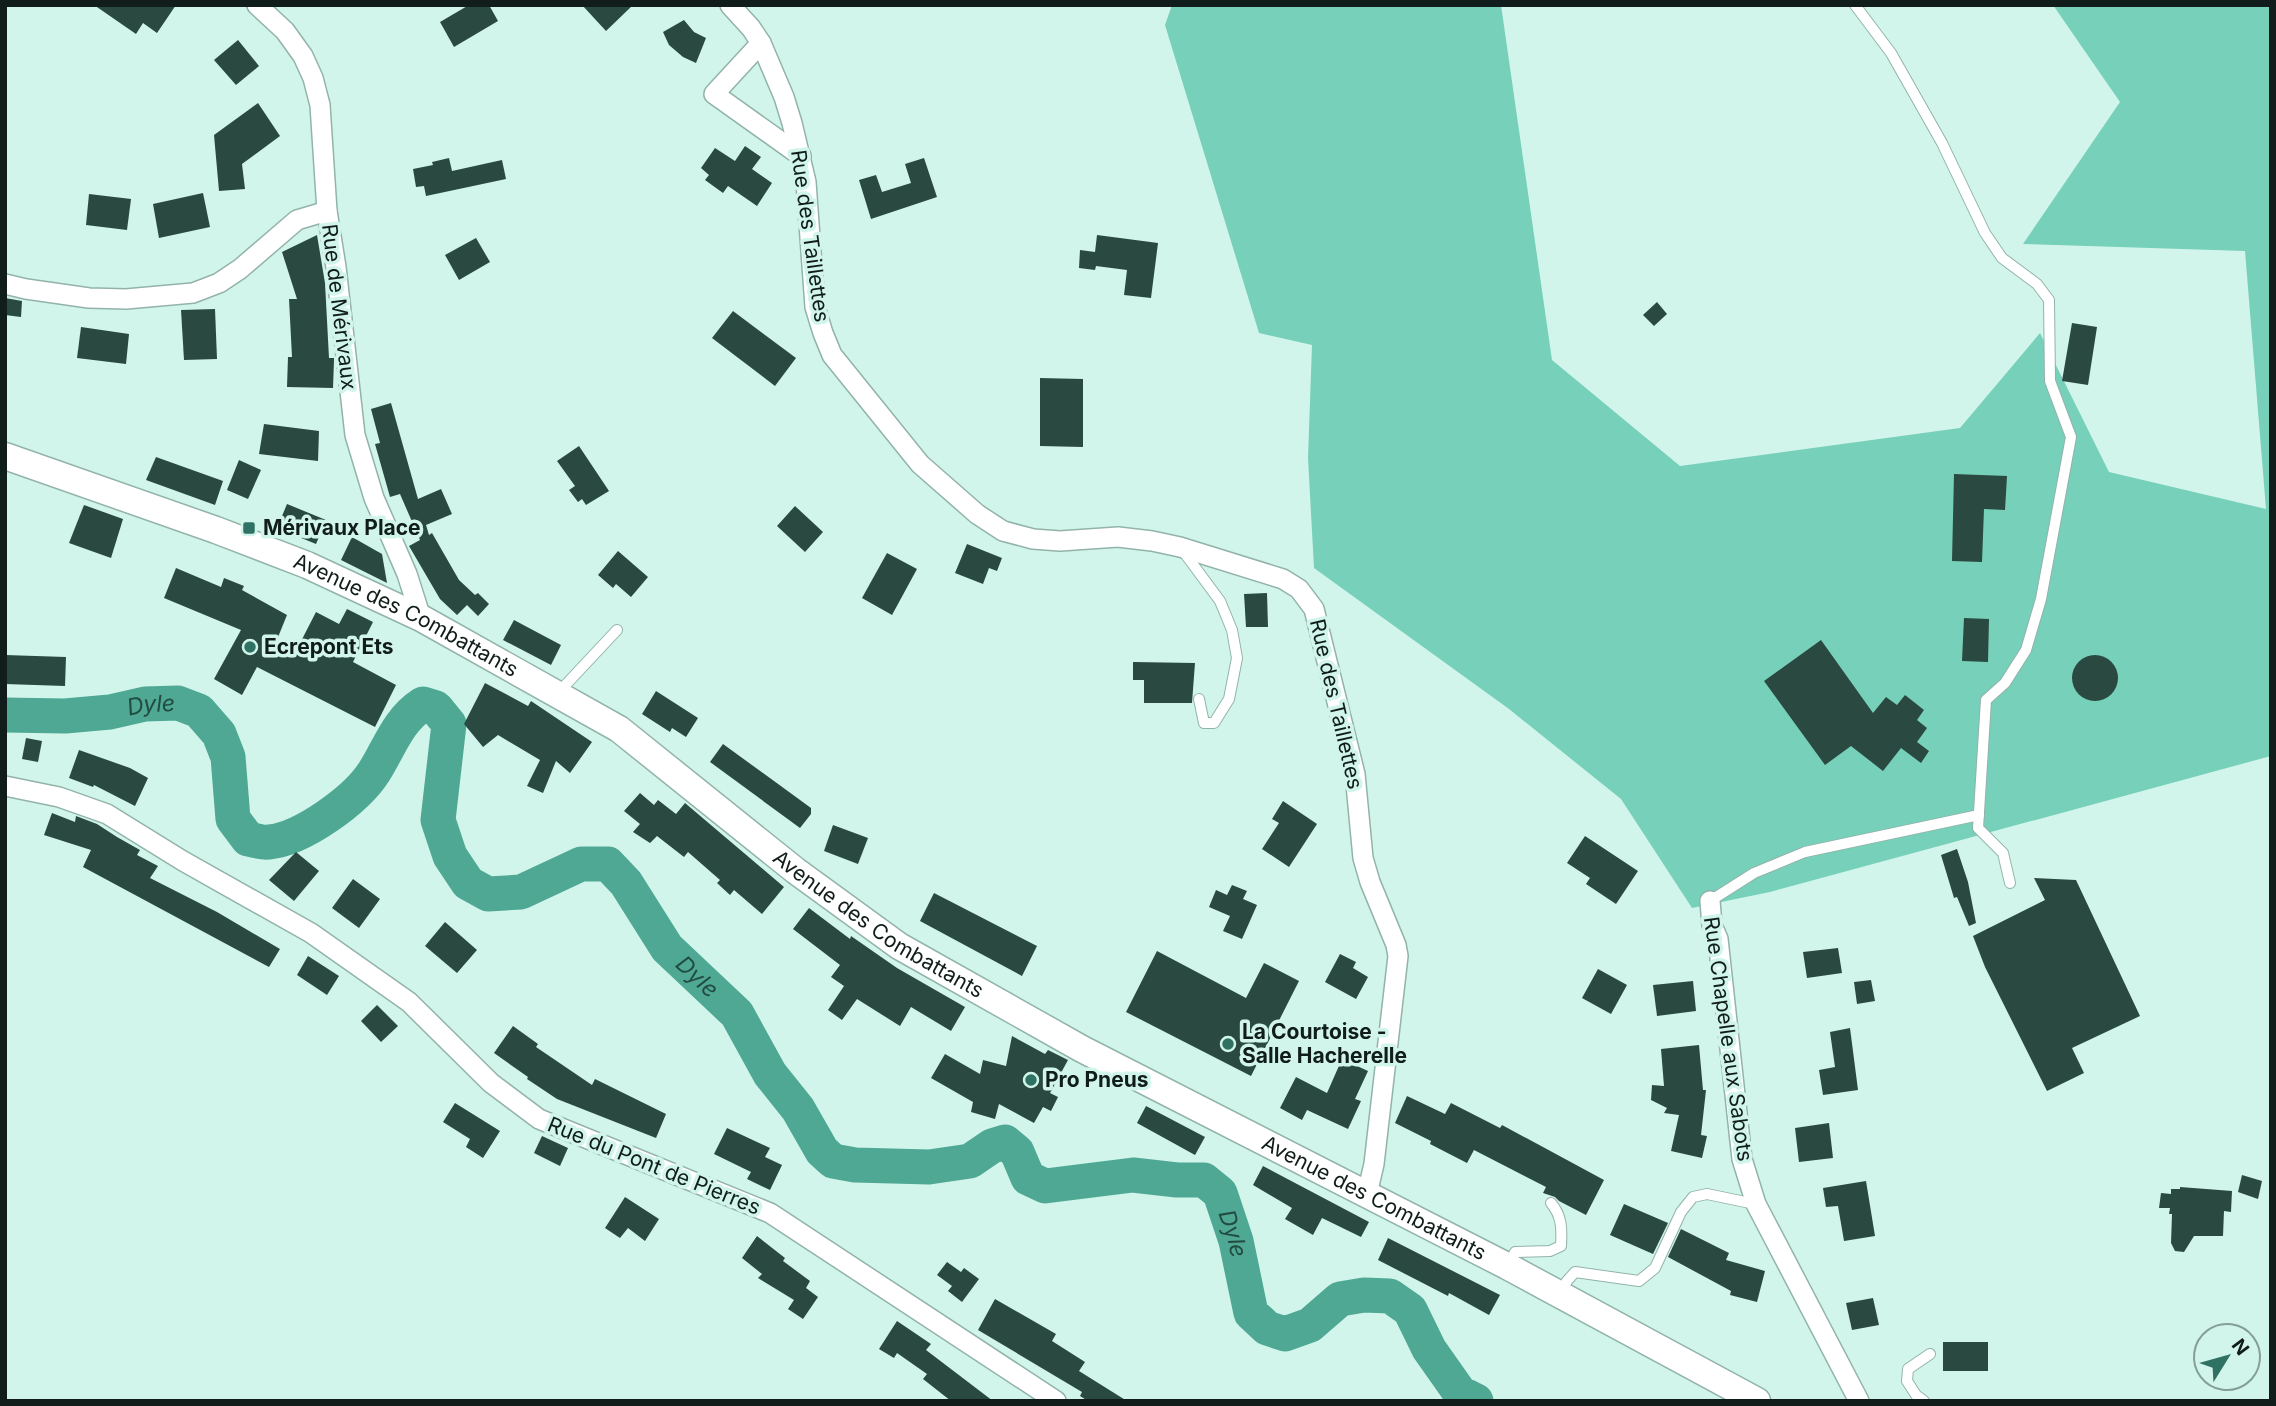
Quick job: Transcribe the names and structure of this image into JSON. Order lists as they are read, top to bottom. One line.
{"streets":{"main road":["Avenue des Combattants"],"street":["Rue des Taillettes","Rue de Mérivaux","Rue Chapelle aux Sabots","Rue du Pont de Pierres"]},"crossings":[["Rue des Taillettes","Avenue des Combattants"],["Rue de Mérivaux","Avenue des Combattants"]],"water":["Dyle"],"places":{"transit":["Mérivaux Place"],"other":["Ecrepont Ets","La Courtoise - Salle Hacherelle","Pro Pneus"]},"north":"top right"}
